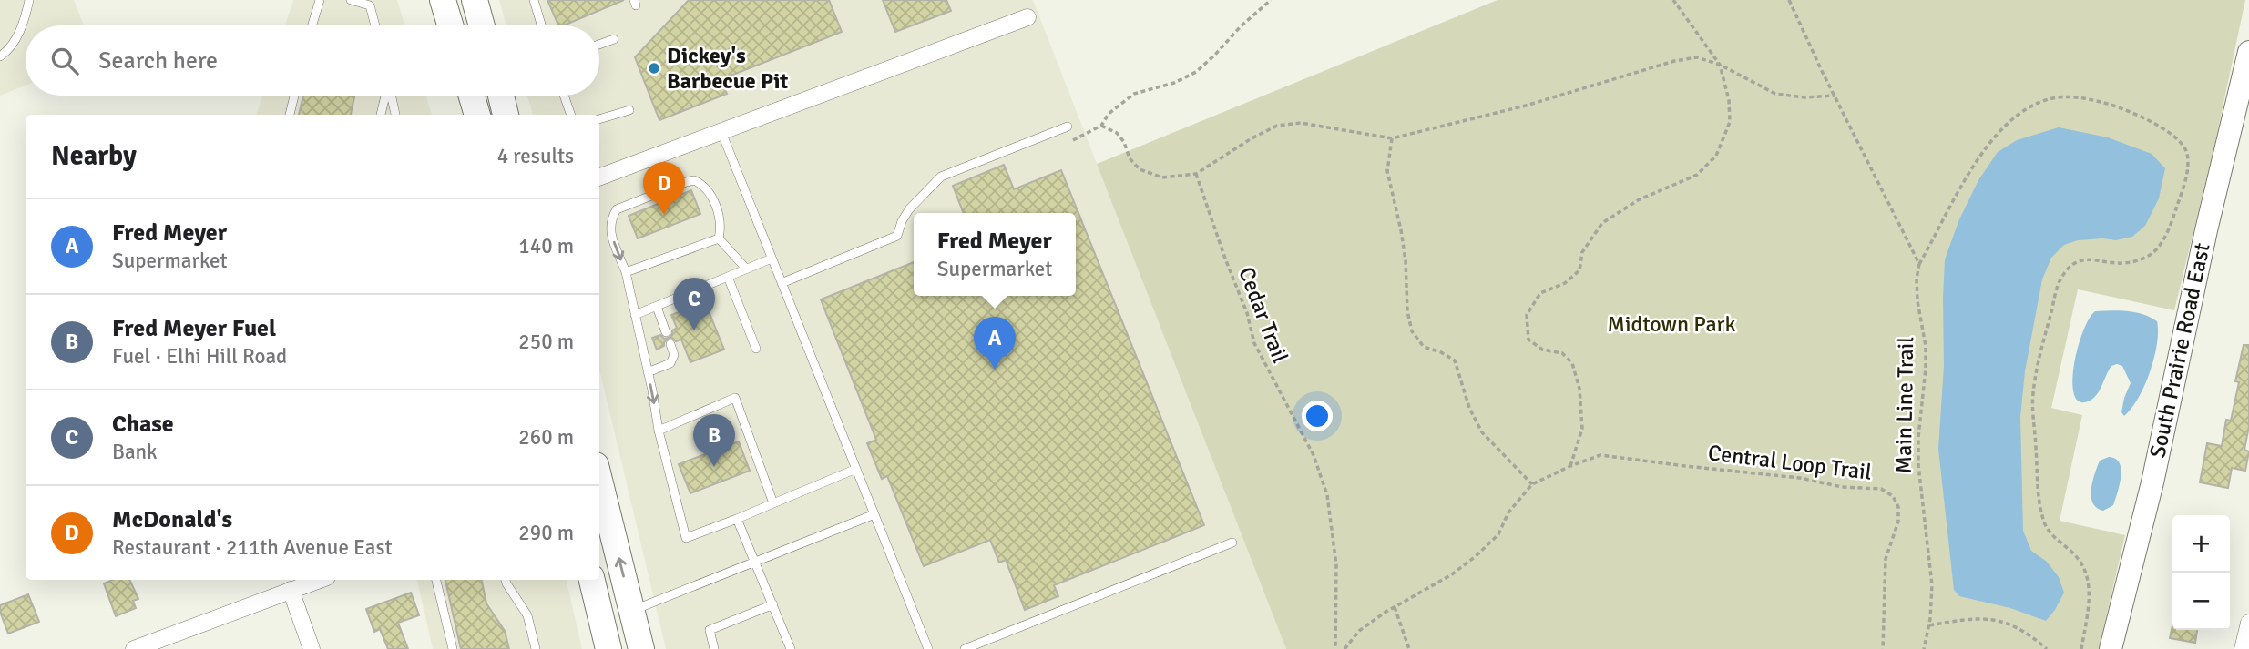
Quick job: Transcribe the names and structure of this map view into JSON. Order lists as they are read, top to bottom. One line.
{"streets":{"main road":["South Prairie Road East"],"path":["Cedar Trail","Main Line Trail","Central Loop Trail"]},"parks":["Midtown Park"],"places":["Dickey's Barbecue Pit"],"page":{"search":"Search here","heading":["Nearby","4 results"],"pins":["D","C","A","B"],"list":[{"mark":"A","name":"Fred Meyer","note":"Supermarket","value":"140 m"},{"mark":"B","name":"Fred Meyer Fuel","note":"Fuel · Elhi Hill Road","value":"250 m"},{"mark":"C","name":"Chase","note":"Bank","value":"260 m"},{"mark":"D","name":"McDonald's","note":"Restaurant · 211th Avenue East","value":"290 m"}],"popup":["Fred Meyer","Supermarket"],"map_buttons":["+","−"]}}
